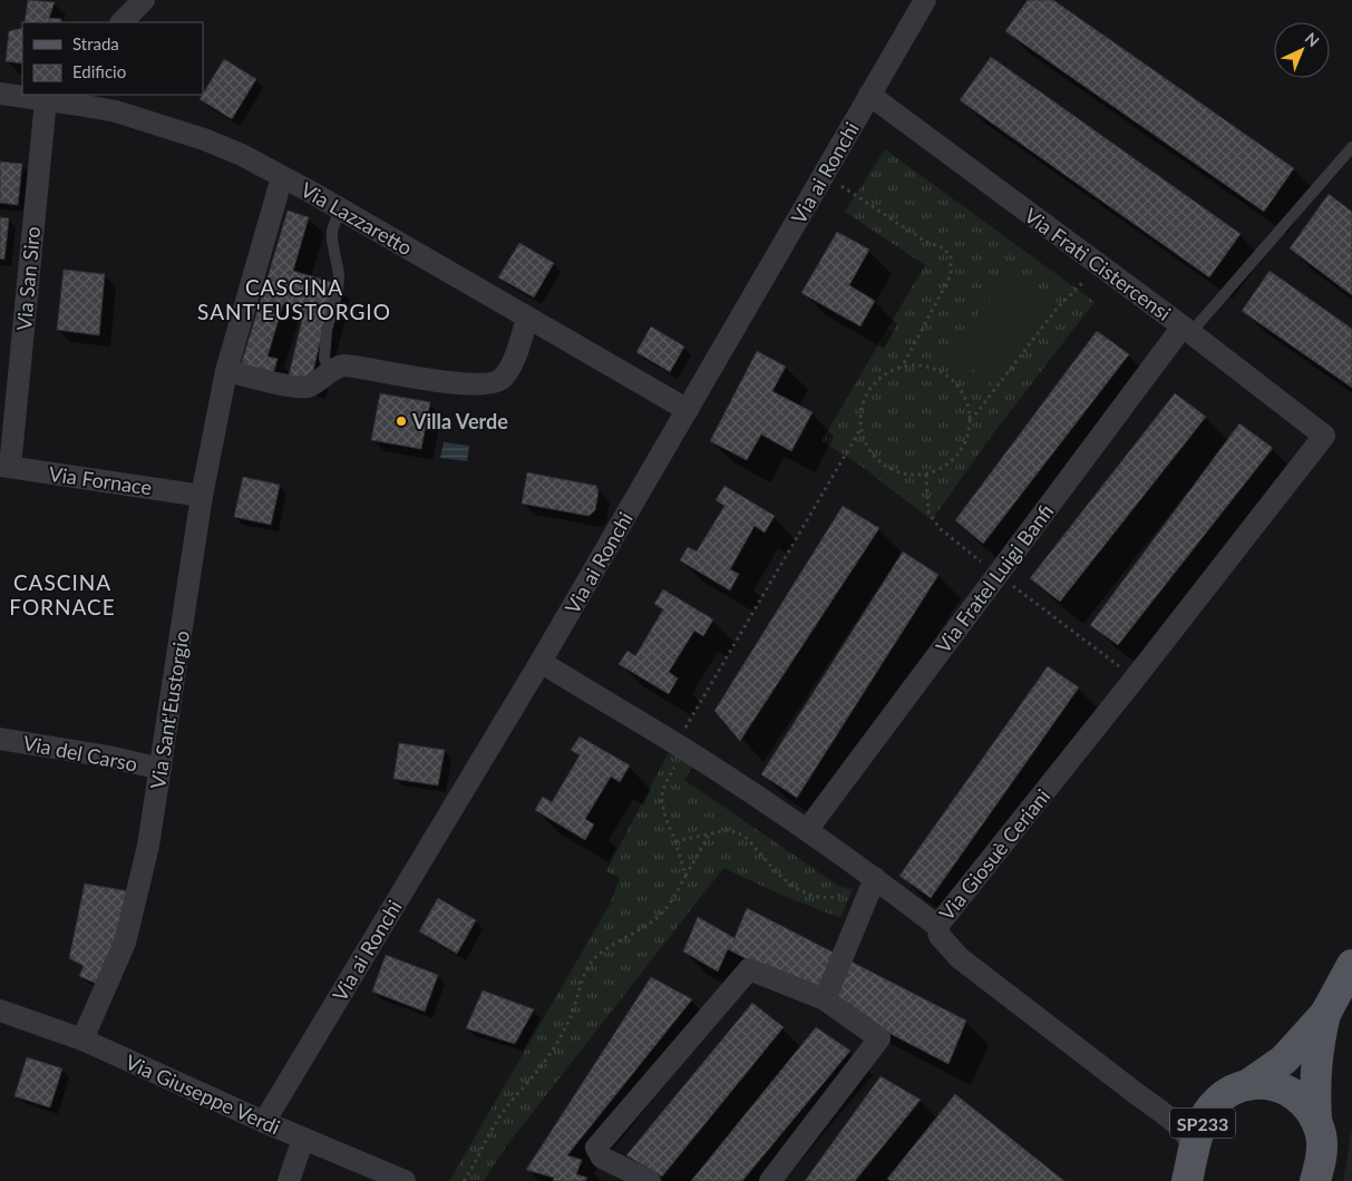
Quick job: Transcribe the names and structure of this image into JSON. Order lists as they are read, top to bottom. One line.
{"streets":{"main road":["SP233"],"street":["Via ai Ronchi","Via Lazzaretto","Via Frati Cistercensi","Via San Siro","Via Fornace","Via Fratel Luigi Banfi","Via Sant'Eustorgio","Via del Carso","Via Giosuè Ceriani","Via Giuseppe Verdi"]},"crossings":[["Via ai Ronchi","Via Lazzaretto"],["Via ai Ronchi","Via Frati Cistercensi"],["Via ai Ronchi","Via Giosuè Ceriani"],["Via ai Ronchi","Via Giuseppe Verdi"],["Via Lazzaretto","Via San Siro"],["Via Lazzaretto","Via Sant'Eustorgio"],["Via Frati Cistercensi","Via Fratel Luigi Banfi"],["Via Frati Cistercensi","Via Giosuè Ceriani"],["Via San Siro","Via Fornace"],["Via Fornace","Via Sant'Eustorgio"],["Via Fratel Luigi Banfi","Via Giosuè Ceriani"],["Via Sant'Eustorgio","Via del Carso"],["Via Sant'Eustorgio","Via Giuseppe Verdi"]],"districts":["CASCINA SANT'EUSTORGIO","CASCINA FORNACE"],"places":["Villa Verde"],"legend":["Strada","Edificio"],"north":"top right"}
